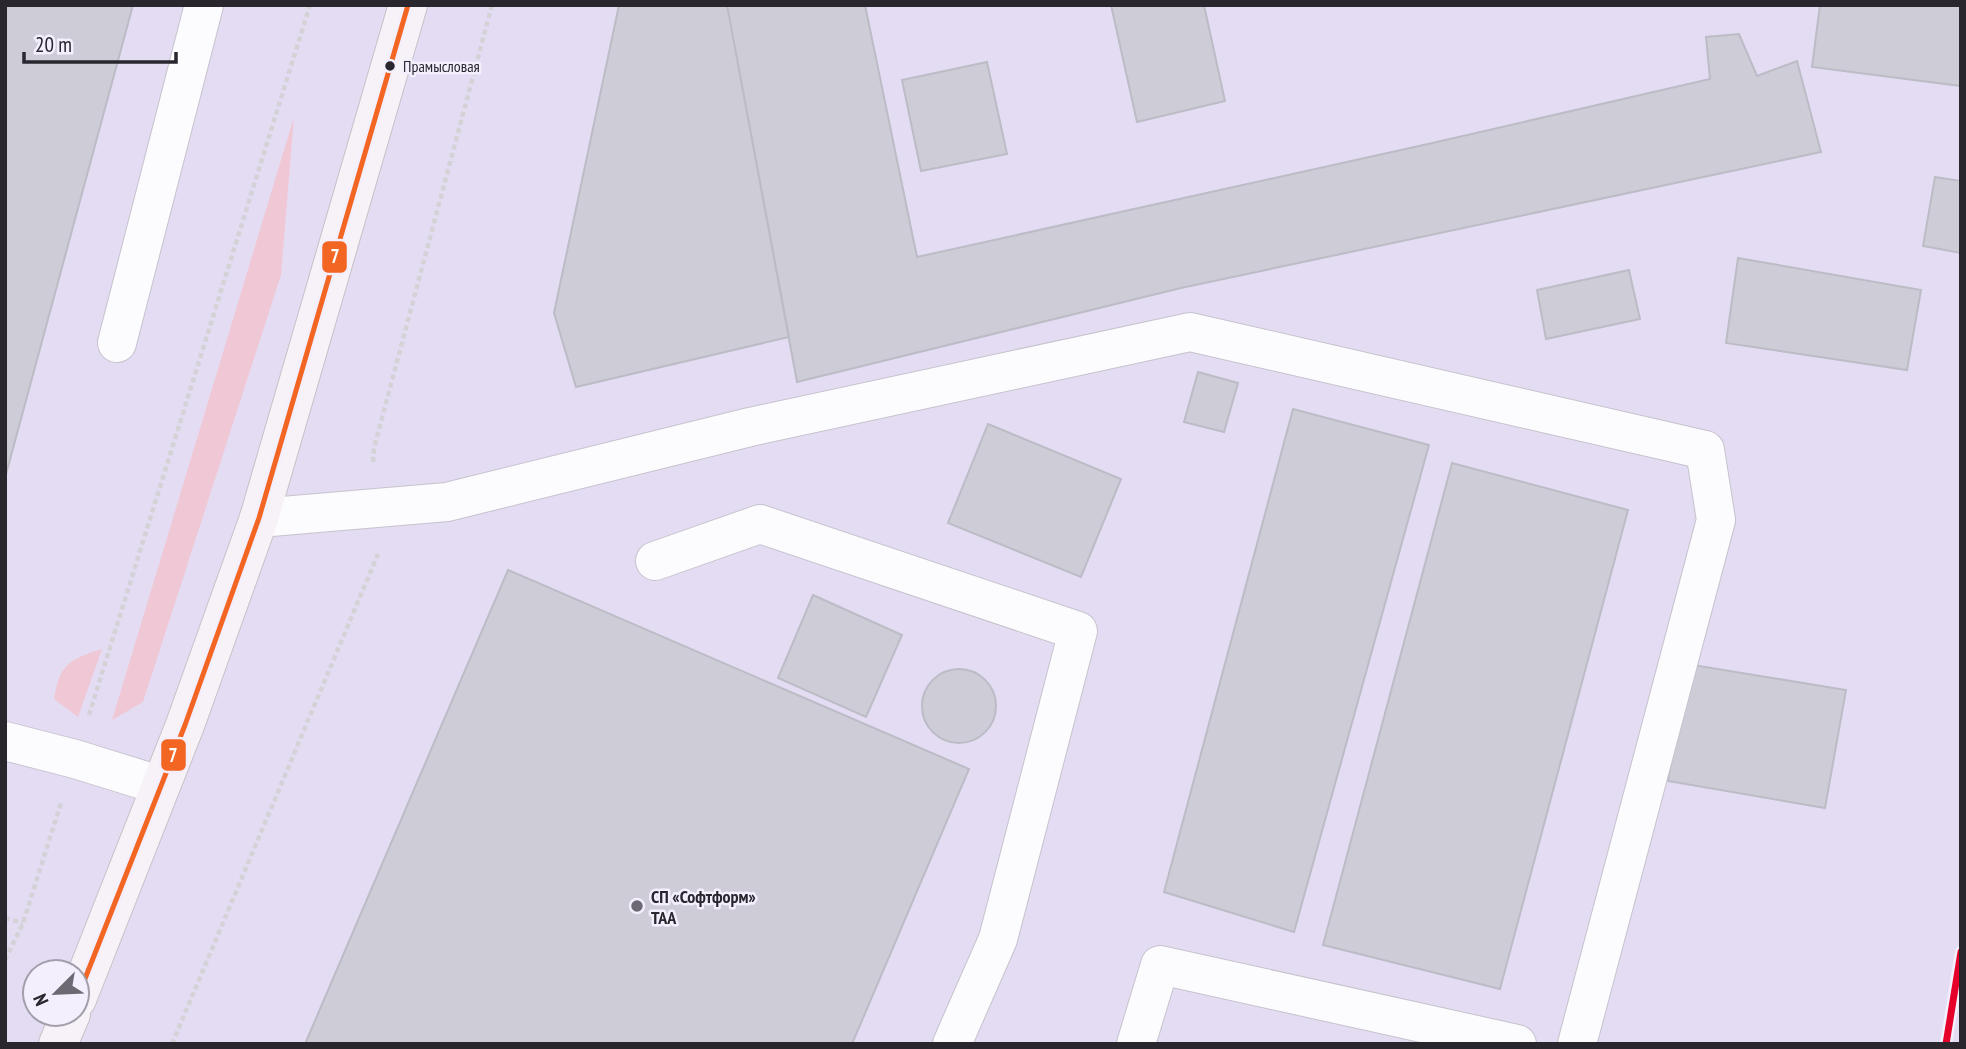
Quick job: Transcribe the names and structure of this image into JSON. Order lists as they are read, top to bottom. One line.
{"places":["Прамысловая","СП «Софтформ» ТАА"],"lines":["transit line 7"],"scale_bar":"20 m","north":"bottom left"}
